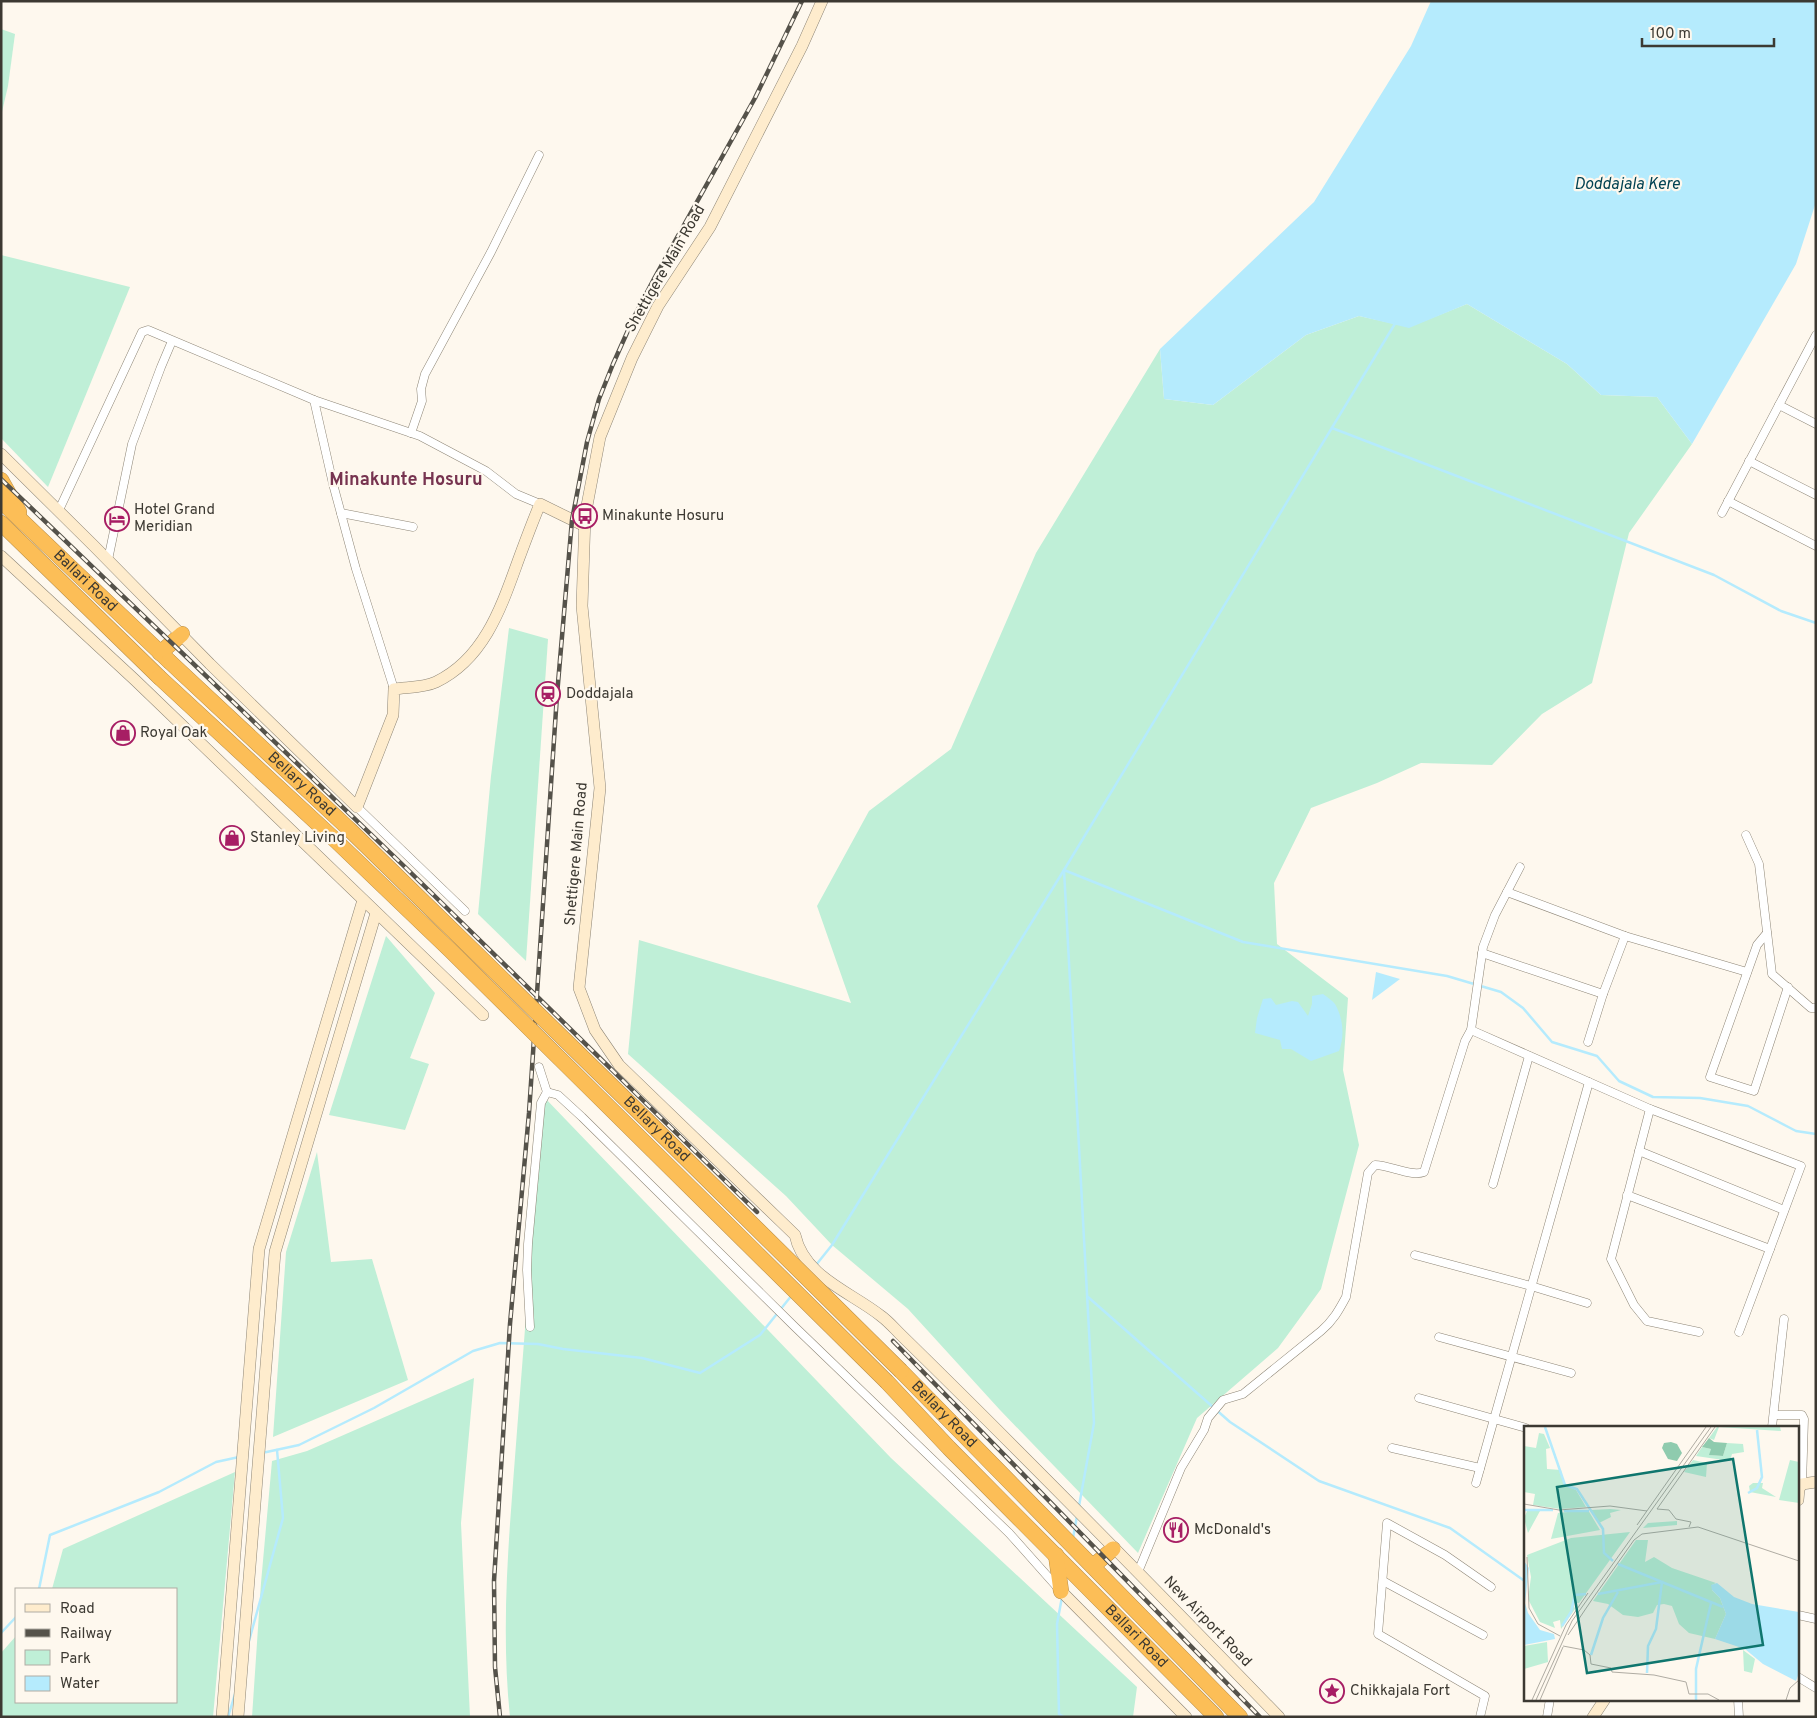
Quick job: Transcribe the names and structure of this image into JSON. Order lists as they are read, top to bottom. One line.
{"streets":{"highway":["Ballari Road","Bellary Road"],"street":["Shettigere Main Road","New Airport Road"]},"crossings":[["Shettigere Main Road","New Airport Road"],["Ballari Road","Bellary Road"]],"districts":["Minakunte Hosuru"],"water":["Doddajala Kere"],"places":{"bus stop":["Minakunte Hosuru"],"hotel":["Hotel Grand Meridian"],"station":["Doddajala"],"shop":["Royal Oak","Stanley Living"],"restaurant":["McDonald's"],"place":["Chikkajala Fort"]},"legend":["Road","Railway","Park","Water"],"scale_bar":"100 m"}
